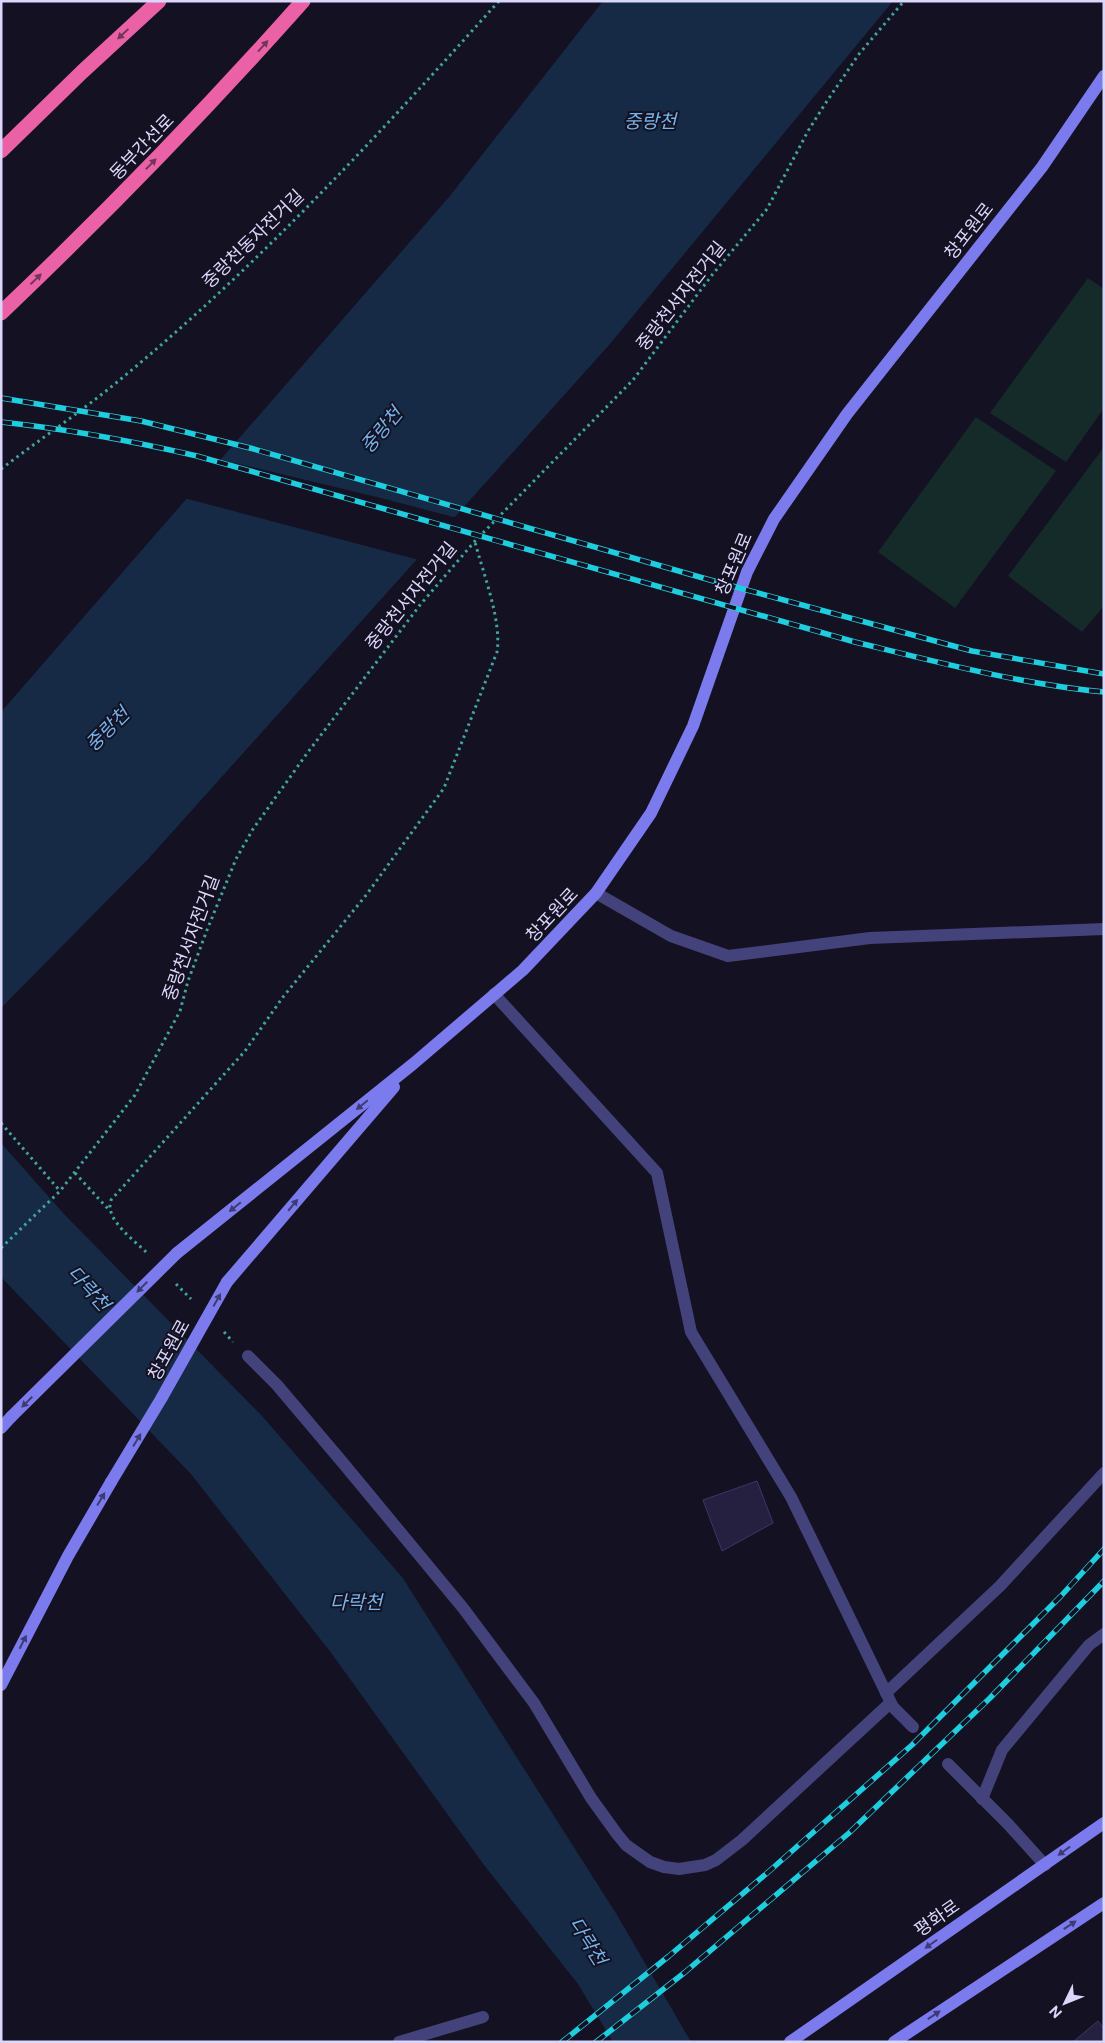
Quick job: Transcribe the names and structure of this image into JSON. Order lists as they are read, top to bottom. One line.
{"streets":{"highway":["동부간선로"],"street":["창포원로","평화로"],"path":["중랑천동자전거길","중랑천서자전거길"]},"water":["중랑천","다락천"],"north":"bottom left"}
